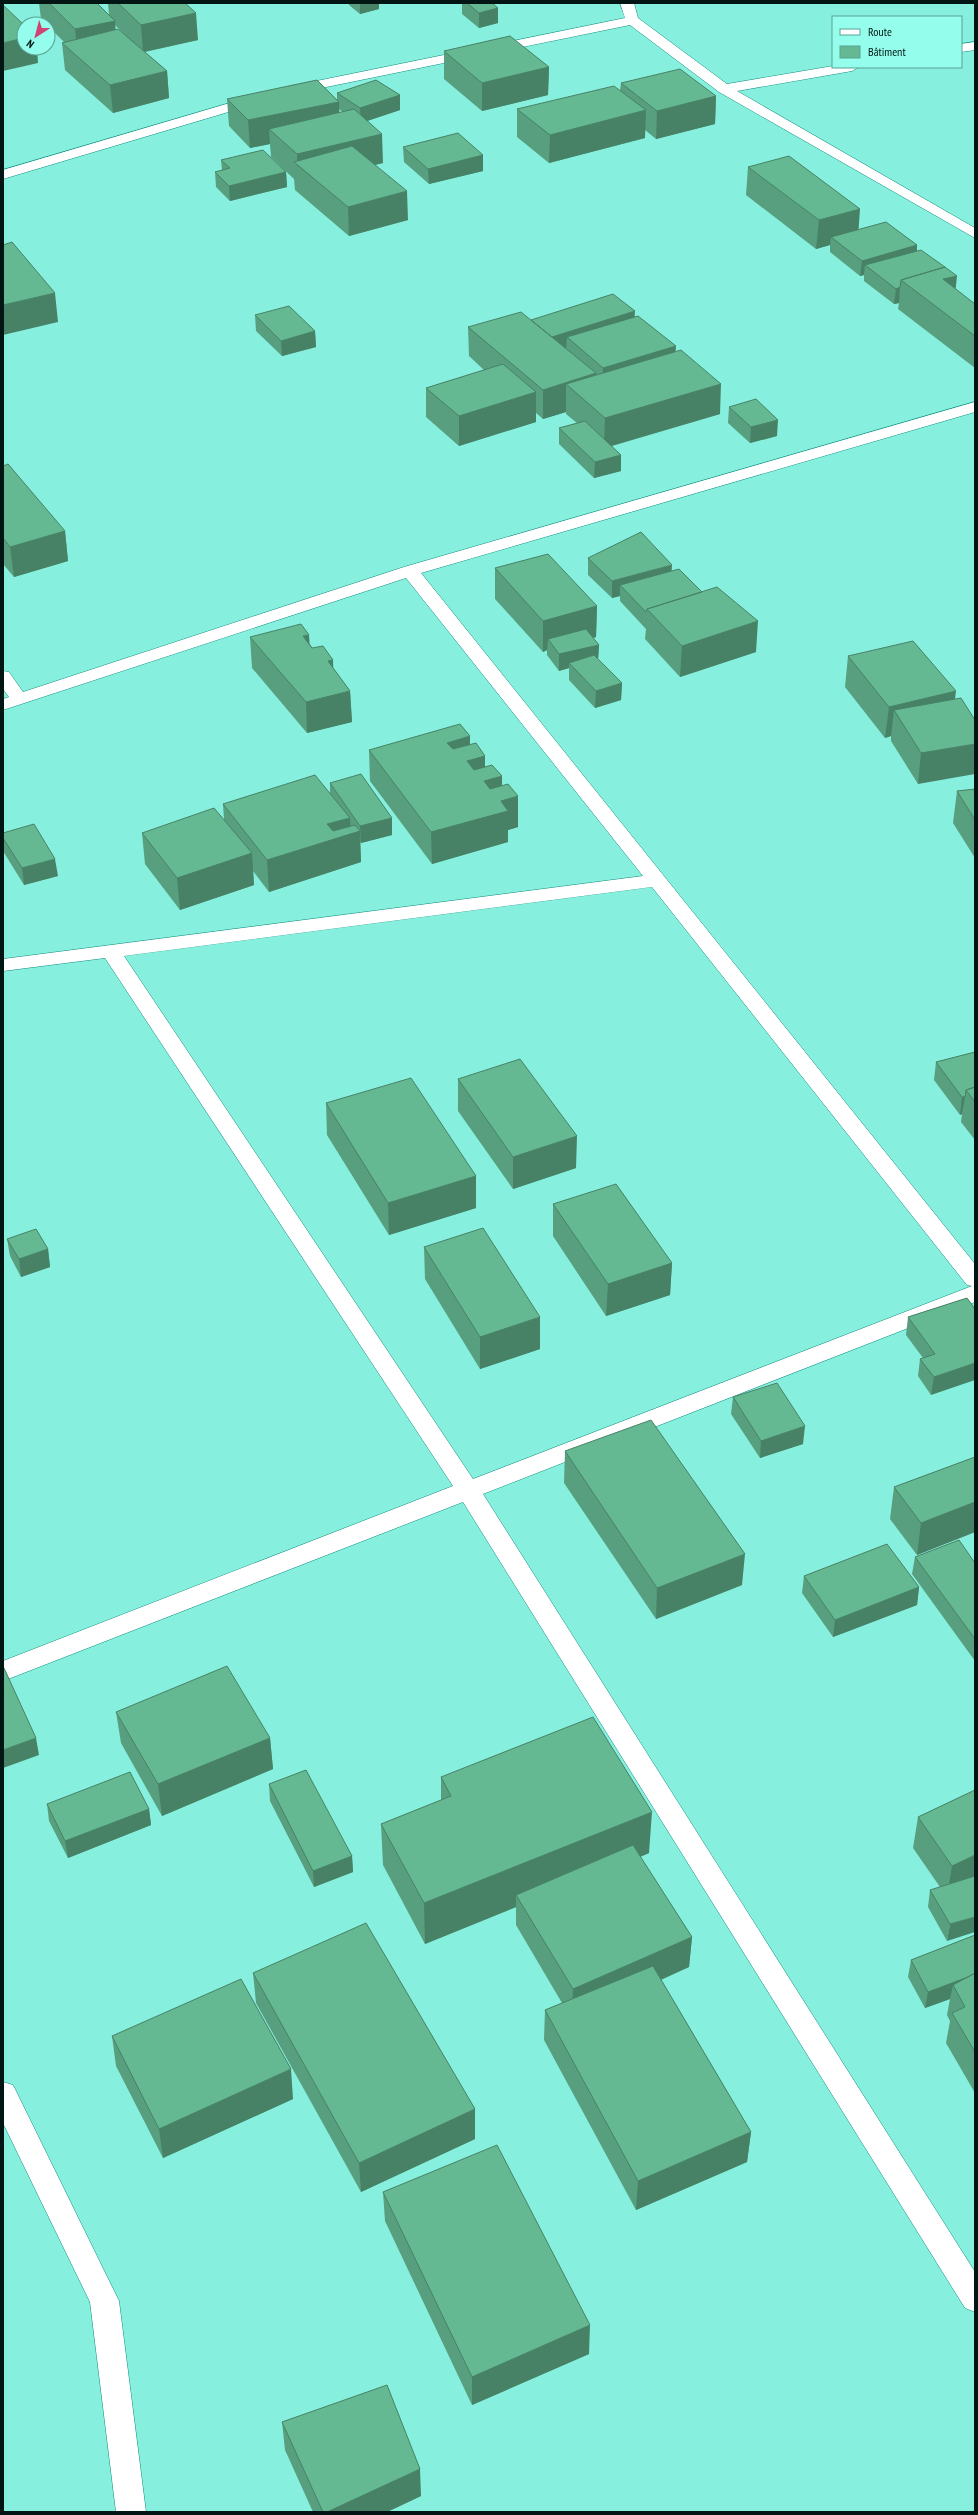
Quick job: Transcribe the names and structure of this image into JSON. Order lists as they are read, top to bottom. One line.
{"legend":["Route","Bâtiment"],"north":"bottom left"}
